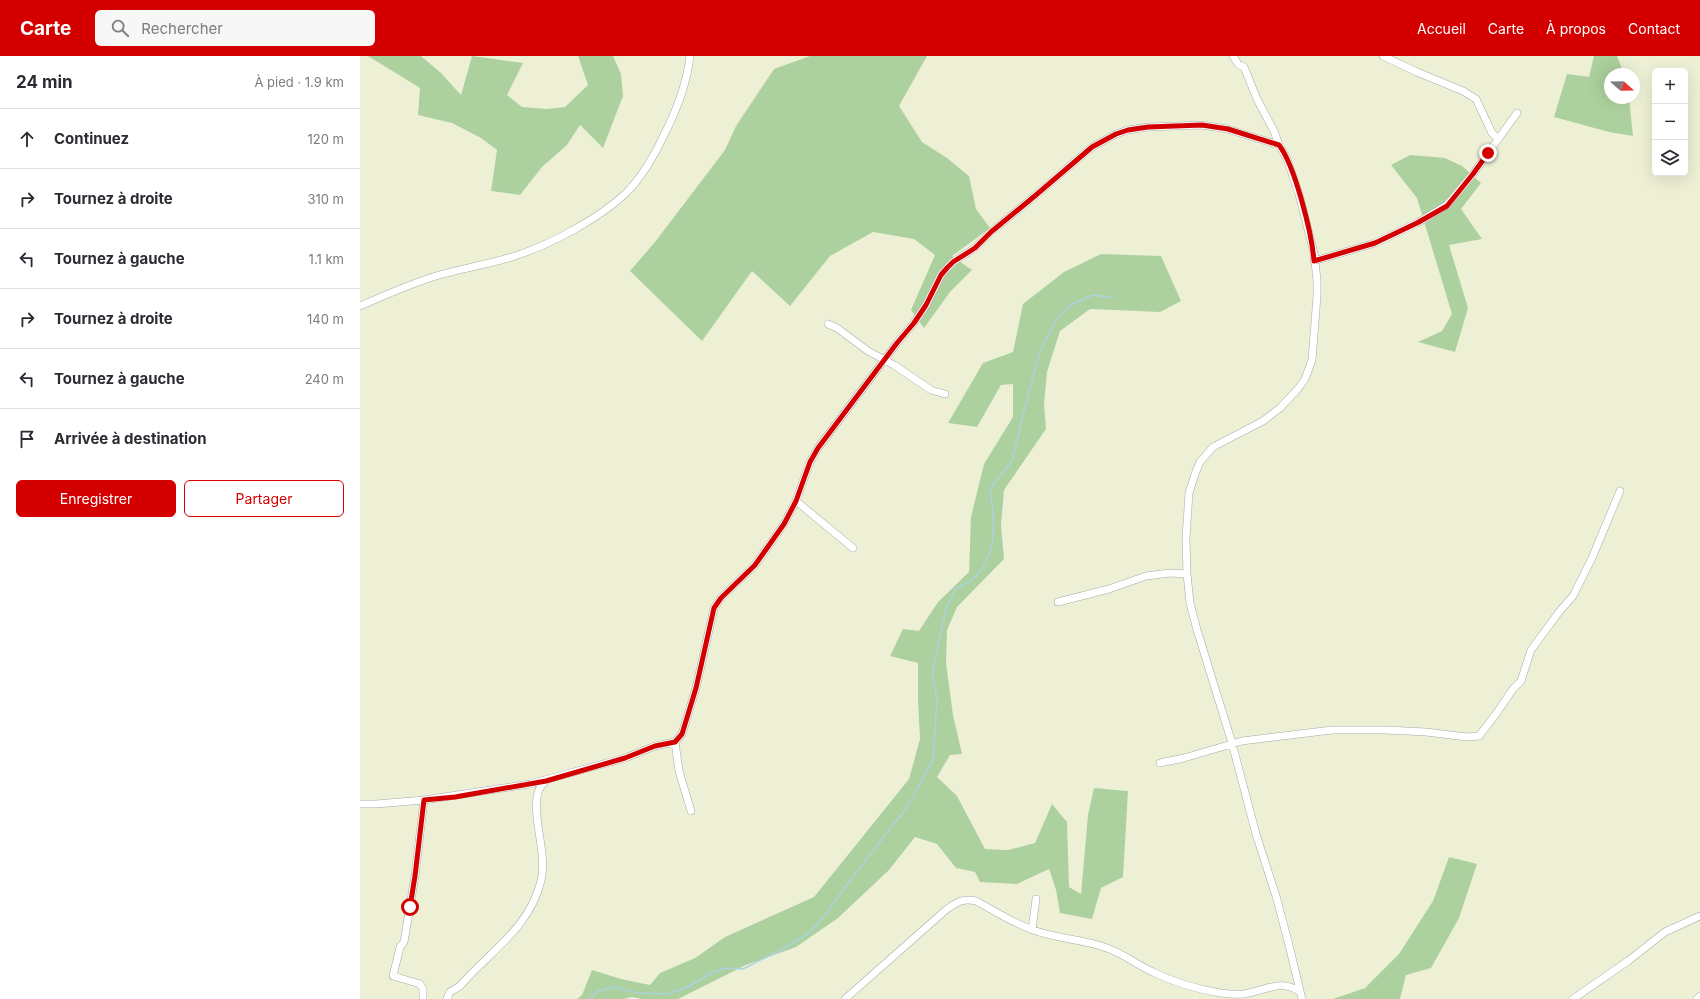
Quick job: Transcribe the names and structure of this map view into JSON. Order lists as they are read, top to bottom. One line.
{"north":"right","page":{"header":"Carte","search":"Rechercher","nav":["Accueil","Carte","À propos","Contact"],"heading":["24 min","À pied · 1.9 km"],"map_buttons":["+","−"],"list":[["Continuez","120 m"],["Tournez à droite","310 m"],["Tournez à gauche","1.1 km"],["Tournez à droite","140 m"],["Tournez à gauche","240 m"],"Arrivée à destination"],"buttons":["Enregistrer","Partager"]}}
